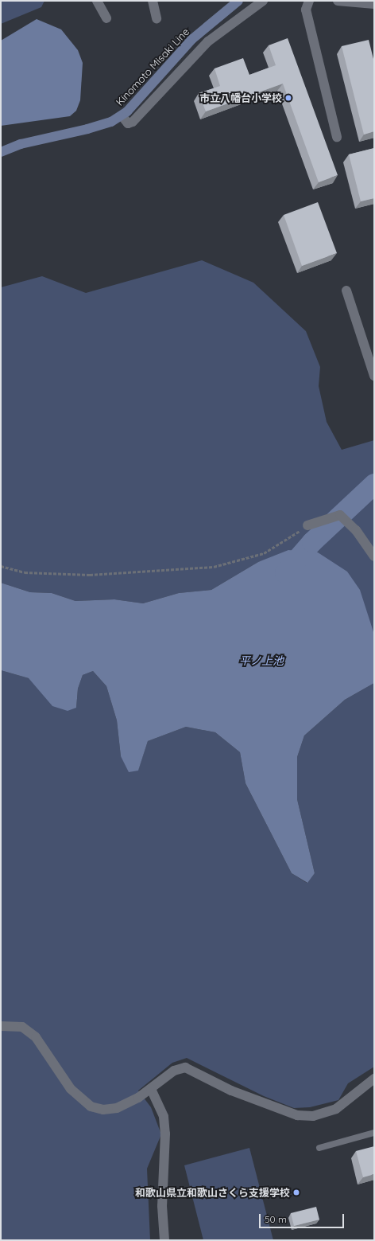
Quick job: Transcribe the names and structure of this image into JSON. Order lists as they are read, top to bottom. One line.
{"streets":{"main road":["Kinomoto Misaki Line"]},"water":["平ノ上池"],"places":["市立八幡台小学校","和歌山県立和歌山さくら支援学校"],"scale_bar":"50 m"}
